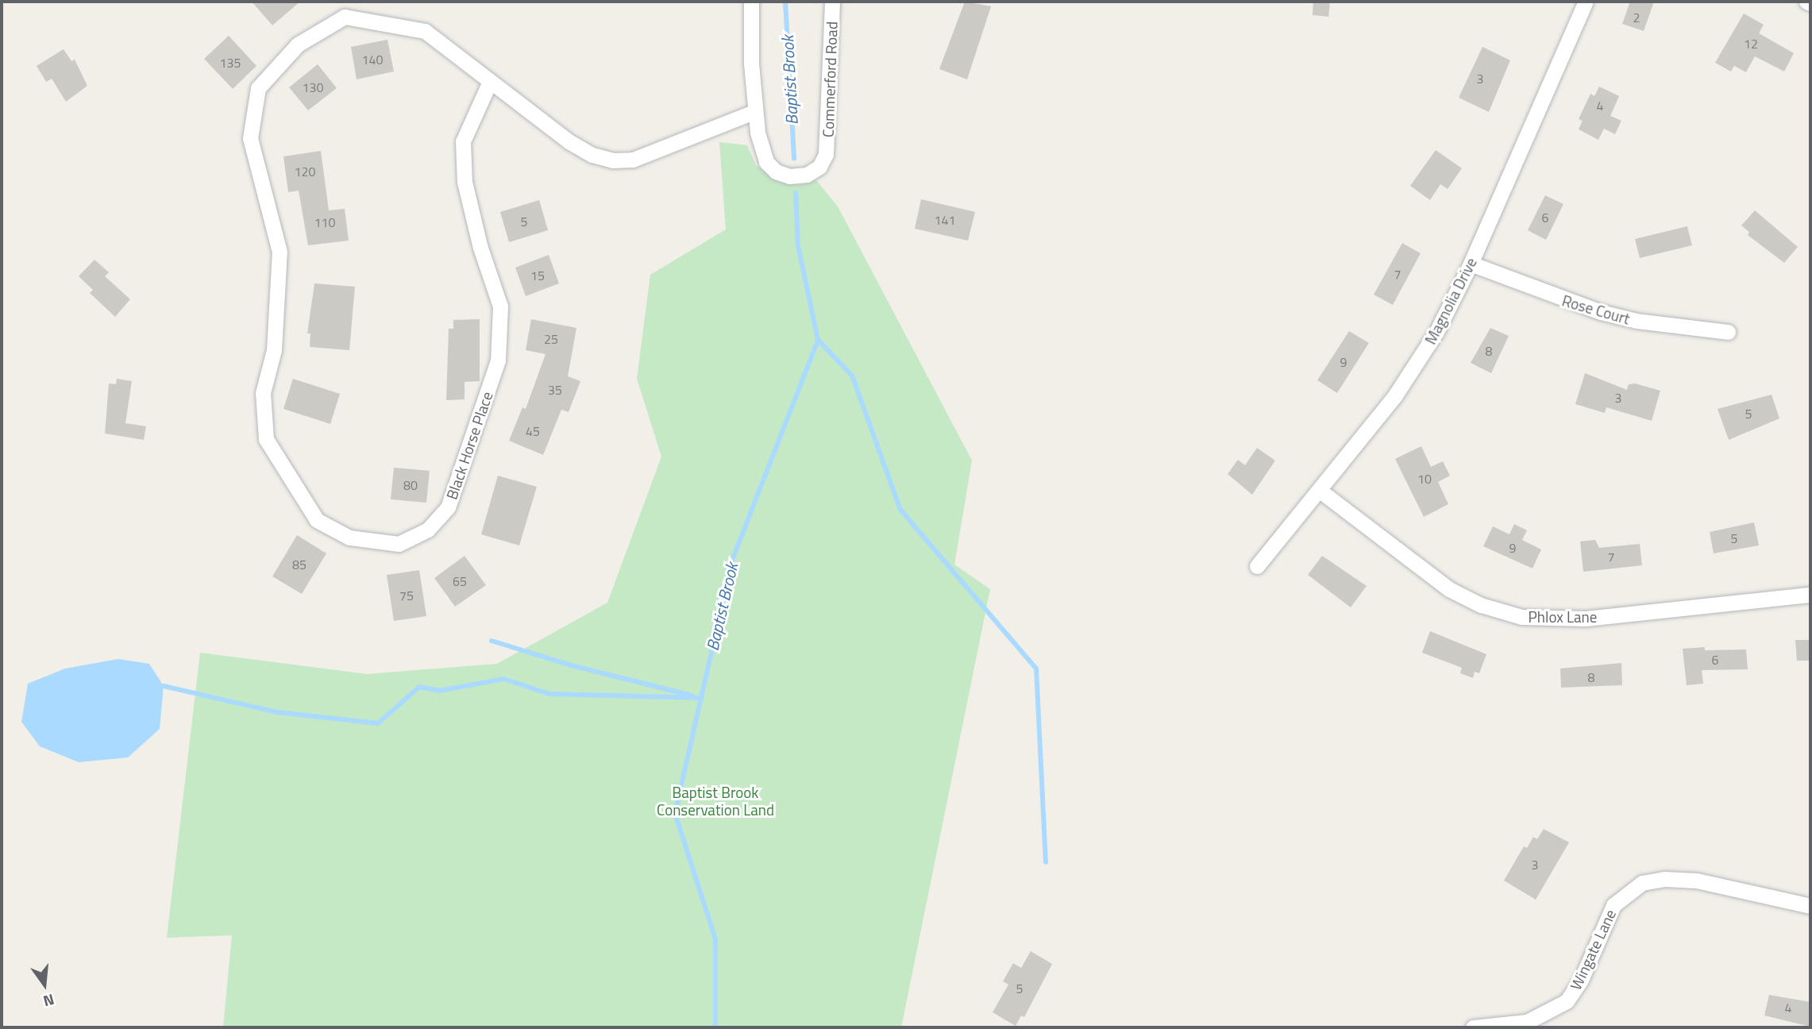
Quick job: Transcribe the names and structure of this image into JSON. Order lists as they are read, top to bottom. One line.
{"streets":{"street":["Commerford Road","Magnolia Drive","Rose Court","Black Horse Place","Phlox Lane","Wingate Lane"]},"crossings":[["Commerford Road","Black Horse Place"],["Magnolia Drive","Rose Court"],["Magnolia Drive","Phlox Lane"]],"water":["Baptist Brook"],"parks":["Baptist Brook Conservation Land"],"house_numbers":["2","12","140","135","3","130","4","120","6","141","5","110","7","15","25","8","9","35","3","5","45","10","80","5","9","7","85","65","75","6","8","3","5","4"],"north":"bottom"}
